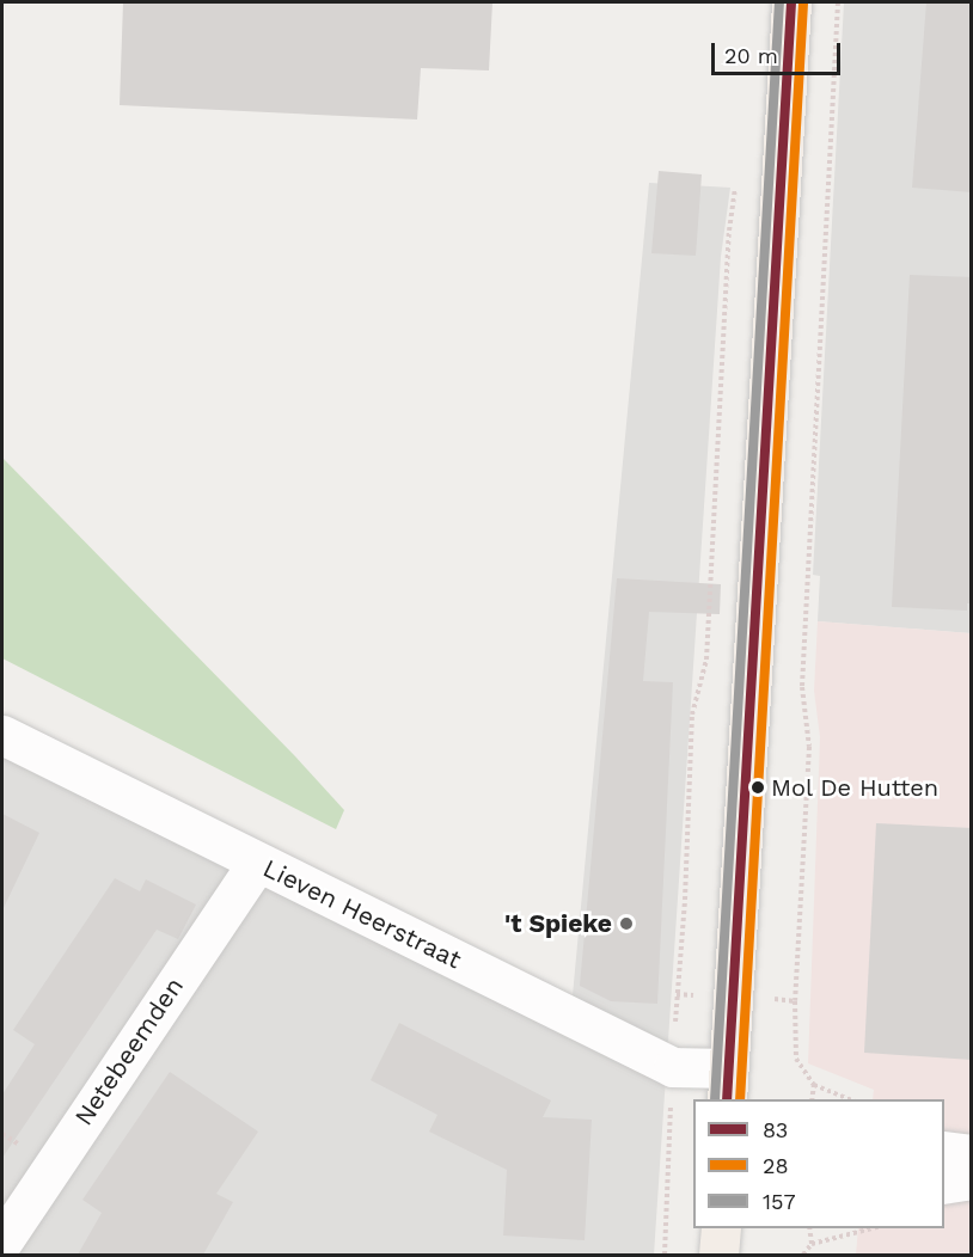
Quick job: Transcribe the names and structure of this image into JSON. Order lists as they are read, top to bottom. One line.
{"streets":{"street":["Lieven Heerstraat","Netebeemden"]},"crossings":[["Lieven Heerstraat","Netebeemden"]],"places":["Mol De Hutten","'t Spieke"],"lines":["transit line 83","transit line 157","transit line 28"],"legend":["83","28","157"],"scale_bar":"20 m"}
